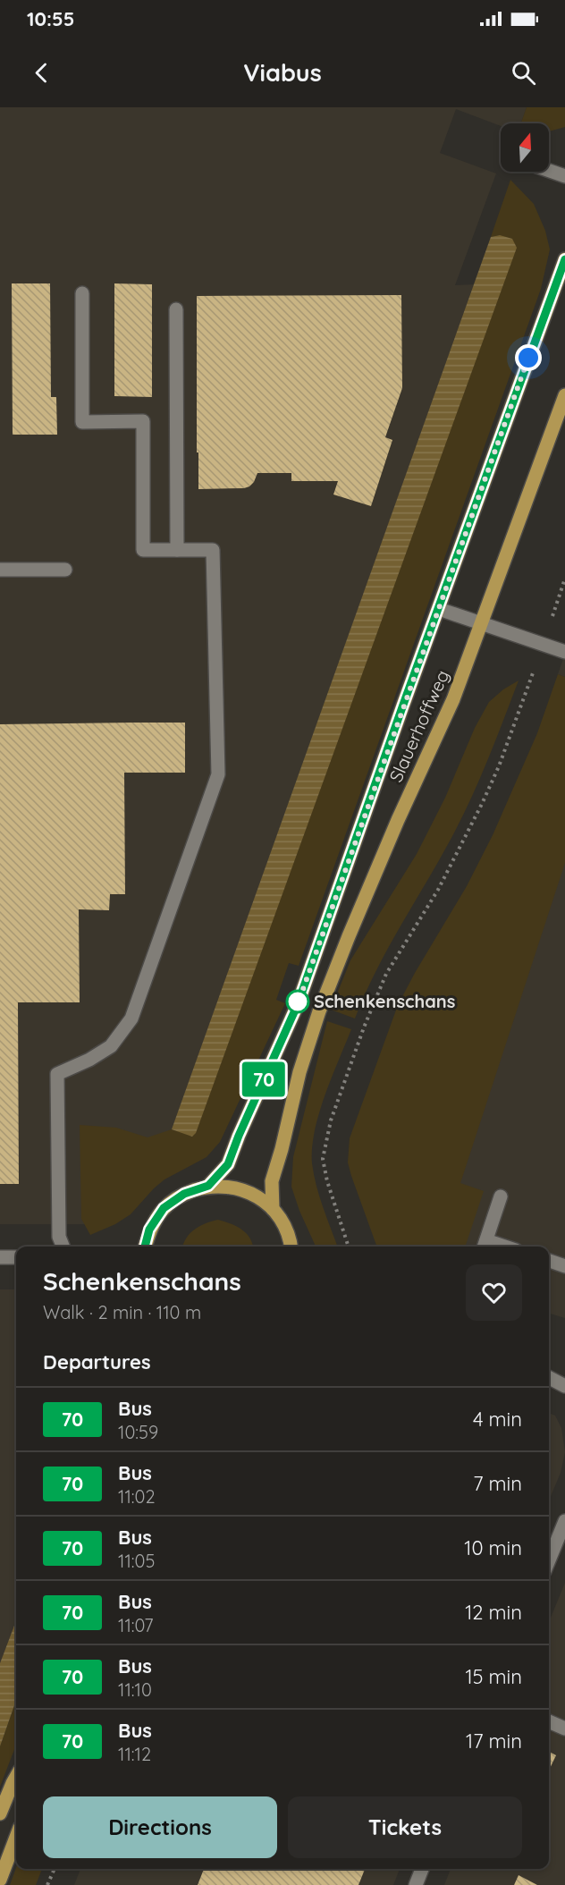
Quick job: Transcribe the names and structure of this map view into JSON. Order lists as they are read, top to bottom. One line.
{"streets":{"main road":["Slauerhoffweg"]},"places":["Schenkenschans"],"lines":["bus line 70"],"north":"top","page":{"status":"10:55","header":"Viabus","on_map":"70","heading":[["Schenkenschans","Walk · 2 min · 110 m"],"Departures"],"list":[{"mark":"70","name":"Bus","note":"10:59","value":"4 min"},{"mark":"70","name":"Bus","note":"11:02","value":"7 min"},{"mark":"70","name":"Bus","note":"11:05","value":"10 min"},{"mark":"70","name":"Bus","note":"11:07","value":"12 min"},{"mark":"70","name":"Bus","note":"11:10","value":"15 min"},{"mark":"70","name":"Bus","note":"11:12","value":"17 min"}],"buttons":["Directions","Tickets"]}}
